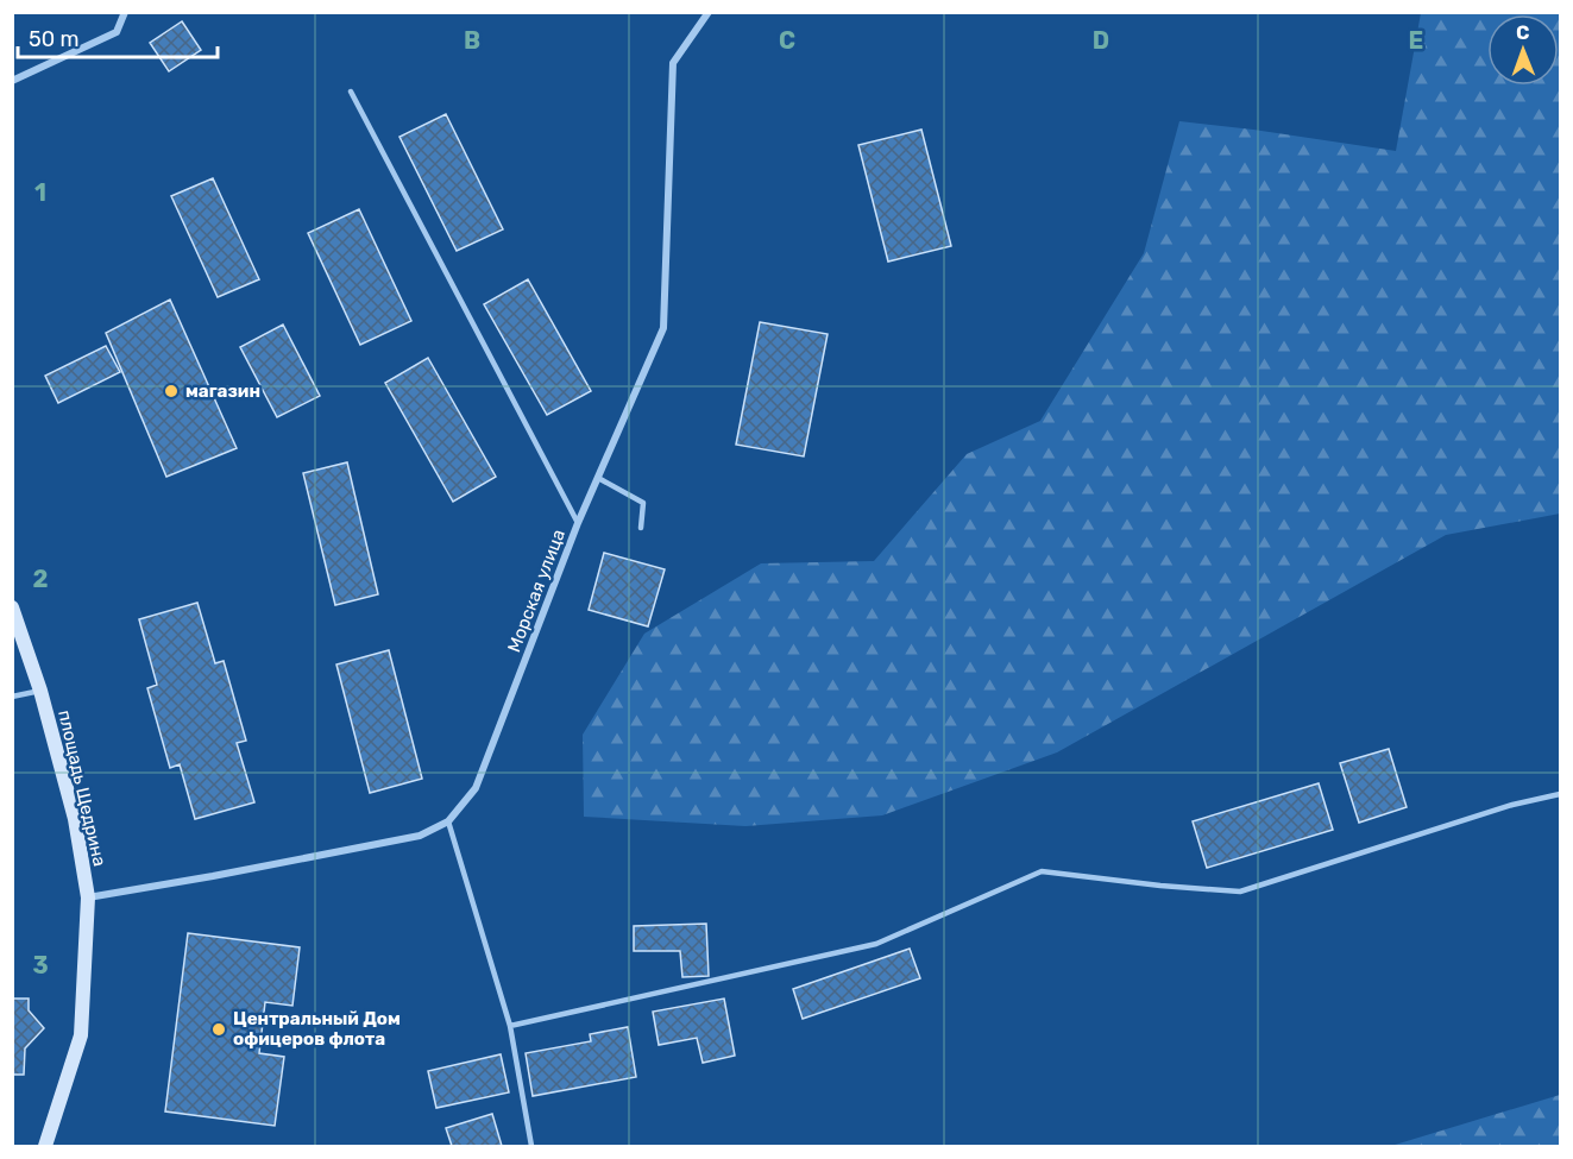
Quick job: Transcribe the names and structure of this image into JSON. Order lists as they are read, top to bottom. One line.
{"streets":{"main road":["площадь Щедрина"],"street":["Морская улица"]},"crossings":[["Морская улица","площадь Щедрина"]],"places":["магазин","Центральный Дом офицеров флота"],"scale_bar":"50 m","north":"top","grid":{"columns":["B","C","D","E"],"rows":["1","2","3"]}}
